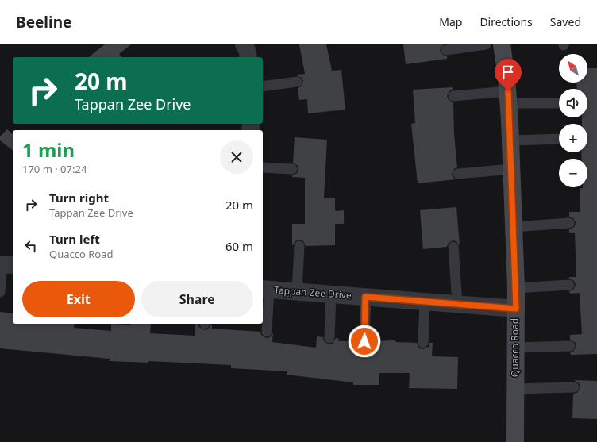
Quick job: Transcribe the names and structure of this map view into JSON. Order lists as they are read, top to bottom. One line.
{"streets":{"street":["Tappan Zee Drive","Quacco Road"]},"crossings":[["Tappan Zee Drive","Quacco Road"]],"north":"top left","page":{"header":"Beeline","nav":["Map","Directions","Saved"],"map_buttons":["+","−"],"turn":["20 m","Tappan Zee Drive"],"heading":["1 min","170 m · 07:24"],"list":[{"name":"Turn right","note":"Tappan Zee Drive","value":"20 m"},{"name":"Turn left","note":"Quacco Road","value":"60 m"}],"buttons":["Exit","Share"]}}
